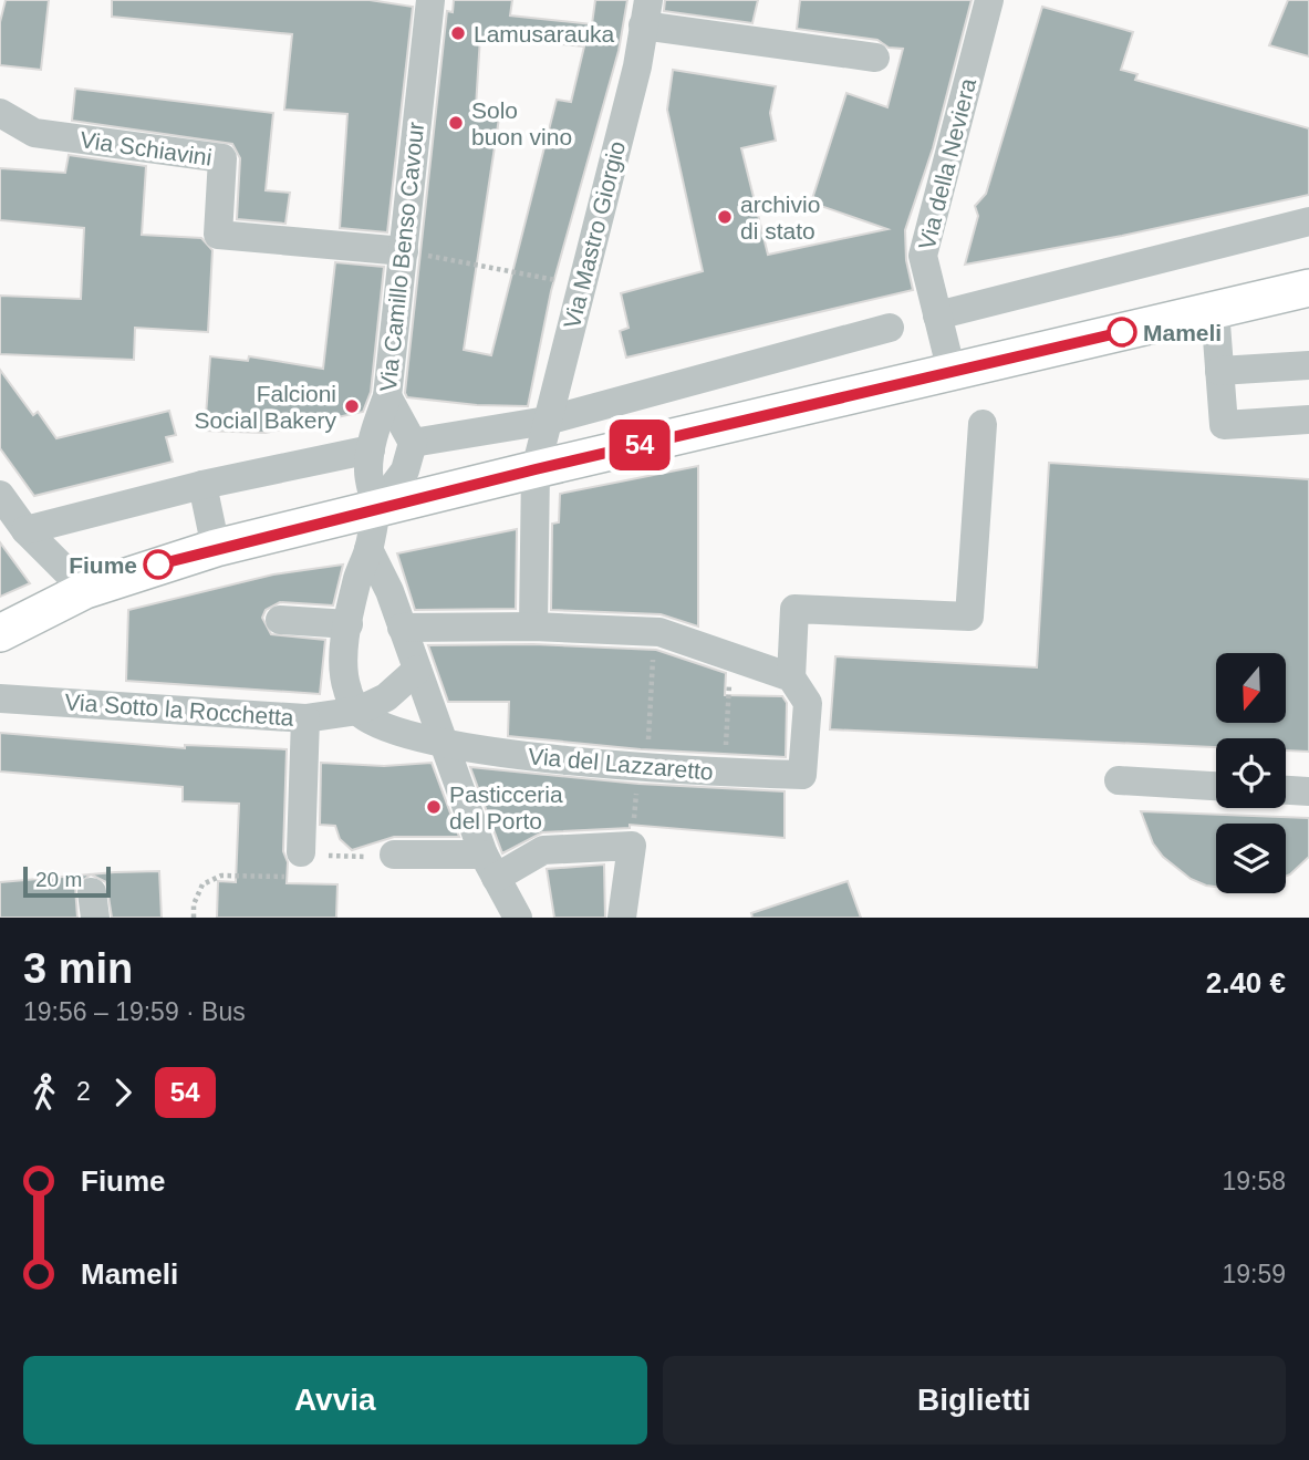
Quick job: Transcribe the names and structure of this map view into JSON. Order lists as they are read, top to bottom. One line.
{"streets":{"street":["Via Schiavini","Via della Neviera","Via Mastro Giorgio","Via Camillo Benso Cavour","Via Sotto la Rocchetta","Via del Lazzaretto"]},"crossings":[["Via Schiavini","Via Camillo Benso Cavour"],["Via Sotto la Rocchetta","Via del Lazzaretto"]],"places":["Lamusarauka","Solo buon vino","archivio di stato","Mameli","Falcioni Social Bakery","Fiume","Pasticceria del Porto"],"lines":["bus line 54"],"scale_bar":"20 m","north":"bottom","page":{"on_map":"54","scale":"20 m","heading":["3 min","19:56 – 19:59 · Bus","2.40 €"],"legs":["2","54"],"list":[{"name":"Fiume","value":"19:58"},{"name":"Mameli","value":"19:59"}],"buttons":["Avvia","Biglietti"]}}
